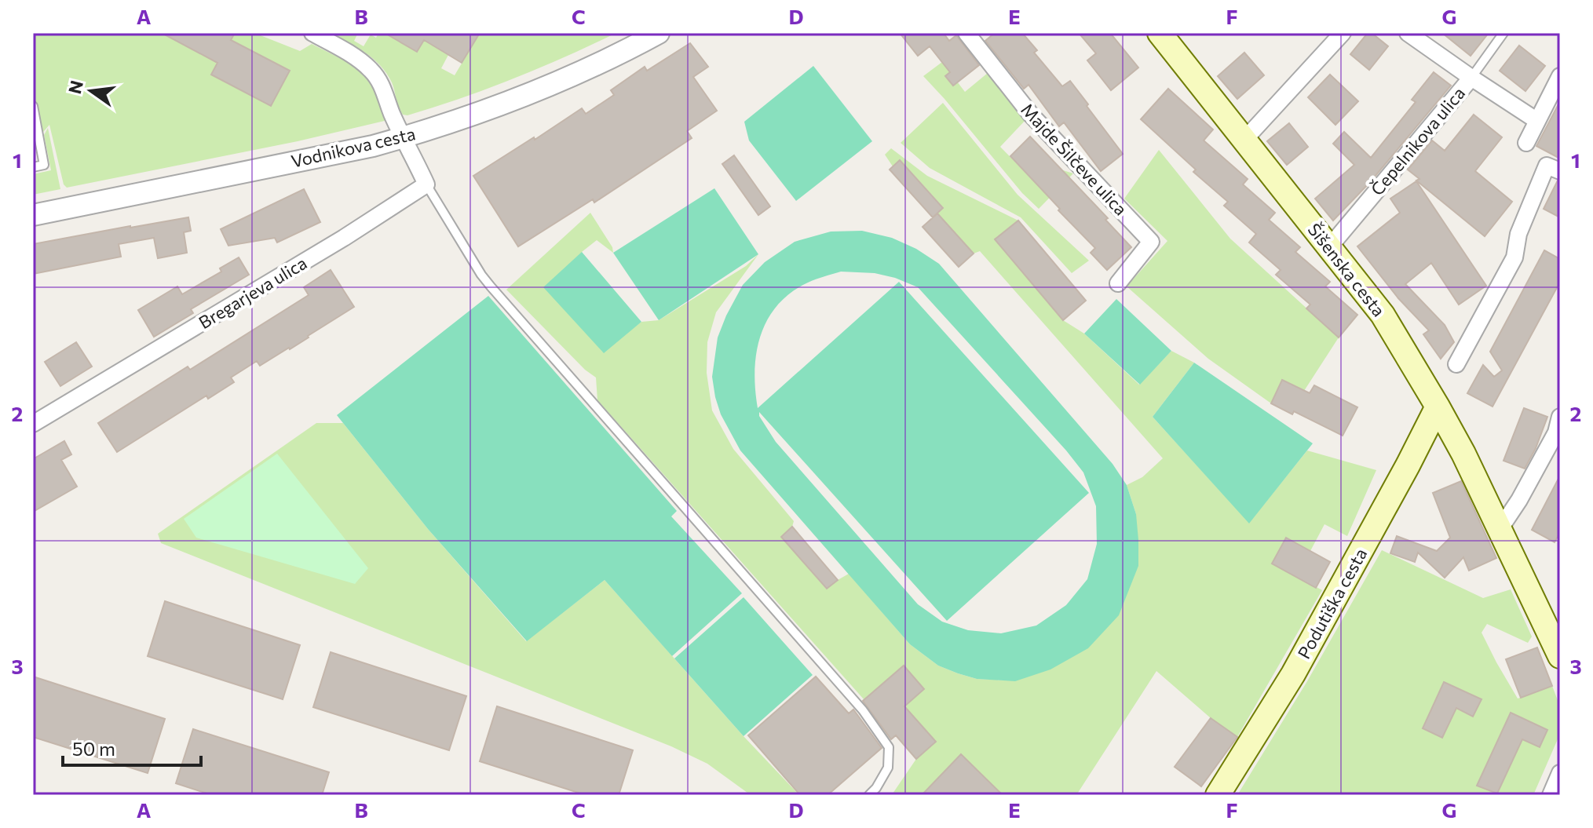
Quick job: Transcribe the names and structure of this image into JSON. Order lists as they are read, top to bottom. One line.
{"streets":{"main road":["Šišenska cesta","Podutiška cesta"],"street":["Čepelnikova ulica","Vodnikova cesta","Majde Šilčeve ulica","Bregarjeva ulica"]},"crossings":[["Čepelnikova ulica","Šišenska cesta"],["Šišenska cesta","Podutiška cesta"]],"scale_bar":"50 m","north":"left","grid":{"columns":["A","B","C","D","E","F","G"],"rows":["1","2","3"]}}
